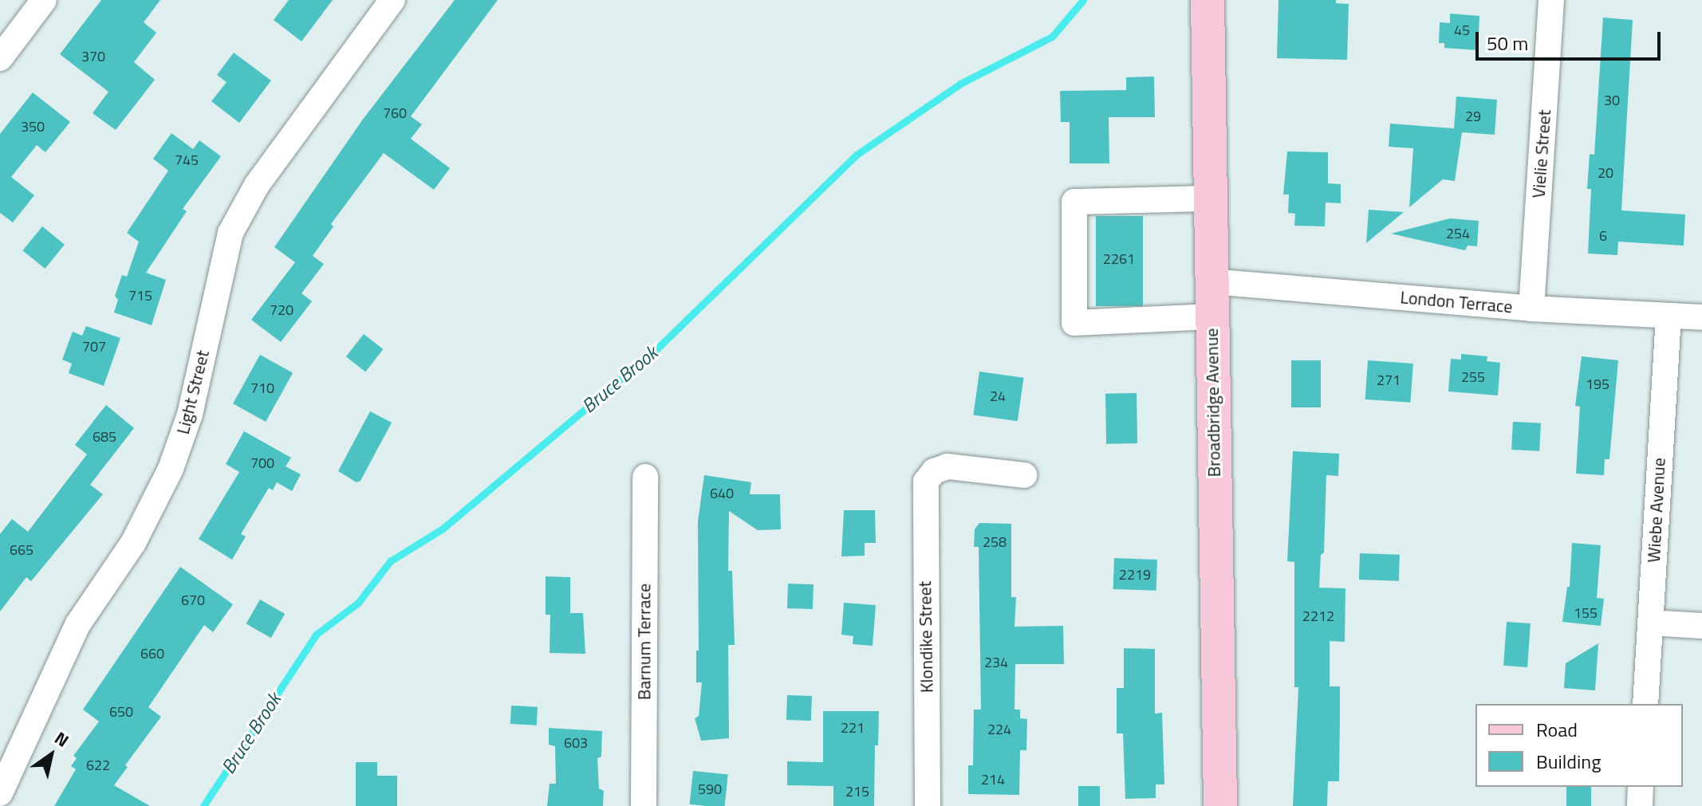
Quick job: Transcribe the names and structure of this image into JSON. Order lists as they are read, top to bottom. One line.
{"streets":{"main road":["Broadbridge Avenue"],"street":["Vielie Street","London Terrace","Light Street","Wiebe Avenue","Klondike Street","Barnum Terrace"]},"crossings":[["Vielie Street","London Terrace"],["London Terrace","Broadbridge Avenue"],["London Terrace","Wiebe Avenue"]],"water":["Bruce Brook"],"house_numbers":["45","370","30","760","29","350","745","20","254","6","2261","715","720","707","255","271","195","710","24","685","700","640","258","665","2219","670","155","2212","660","234","650","221","224","603","622","214","590","215"],"legend":["Road","Building"],"scale_bar":"50 m","north":"top right"}
